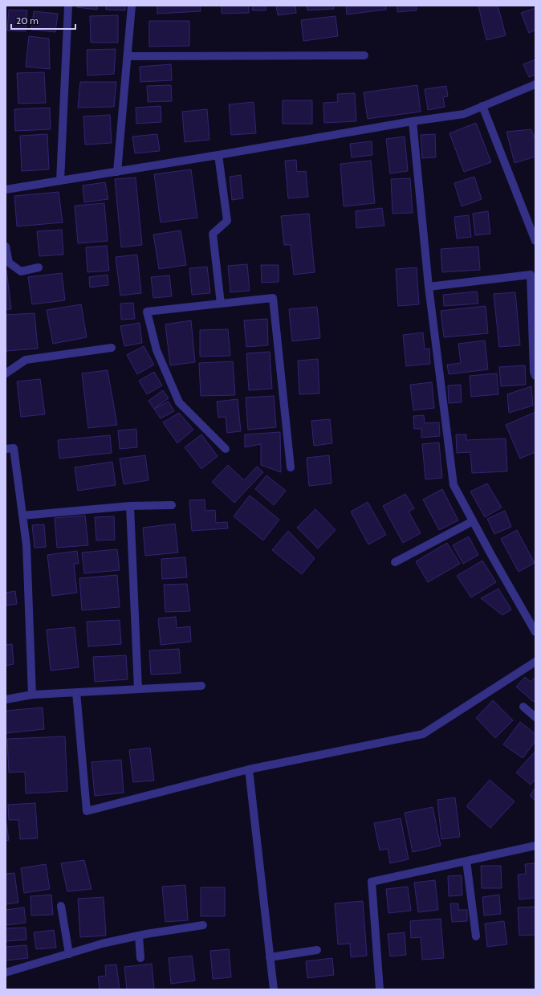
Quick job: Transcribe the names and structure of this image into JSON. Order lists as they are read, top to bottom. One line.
{"scale_bar":"20 m"}
